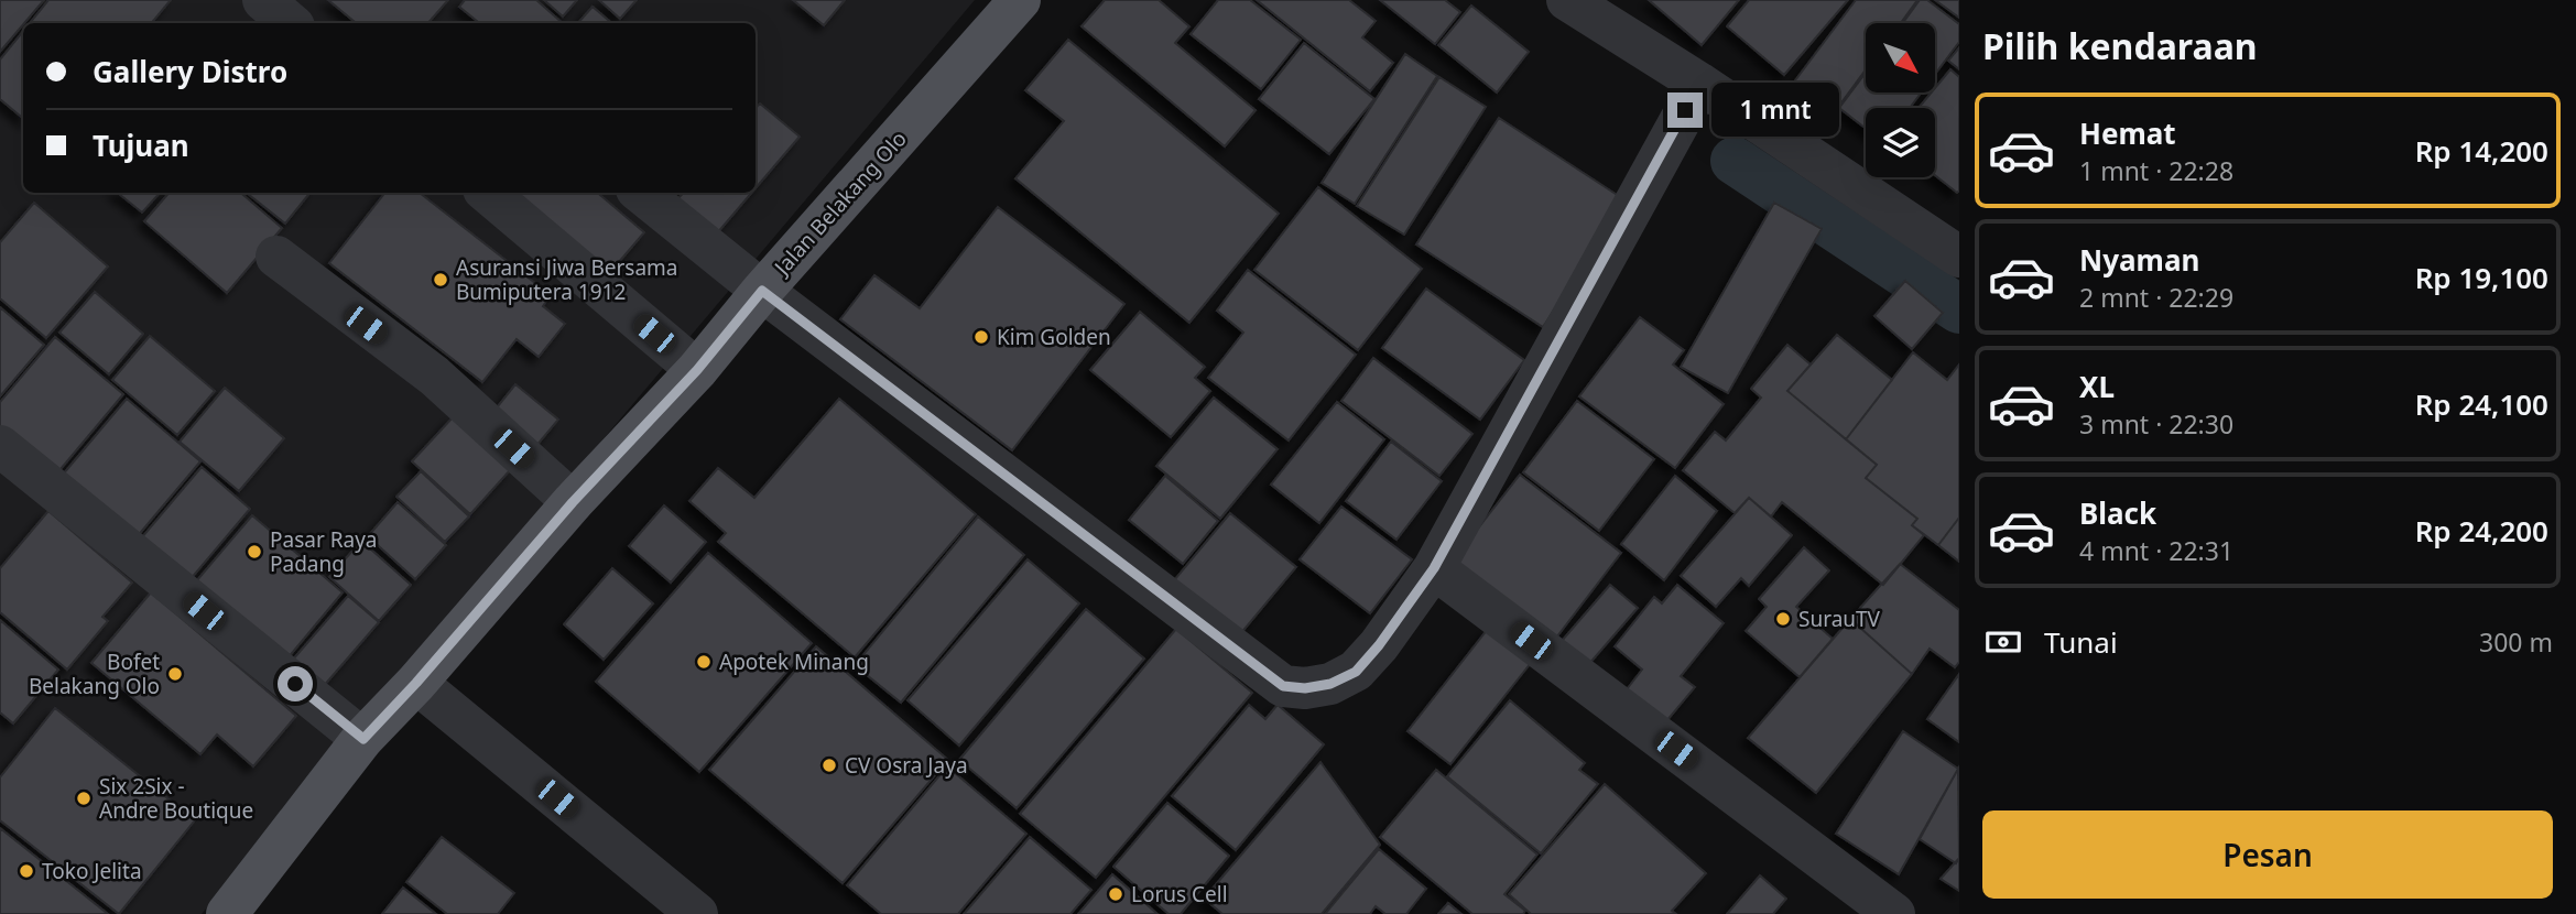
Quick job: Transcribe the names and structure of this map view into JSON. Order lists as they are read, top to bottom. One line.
{"streets":{"main road":["Jalan Belakang Olo"]},"places":["Asuransi Jiwa Bersama Bumiputera 1912","Kim Golden","Pasar Raya Padang","SurauTV","Apotek Minang","Bofet Belakang Olo","CV Osra Jaya","Six 2Six - Andre Boutique","Toko Jelita","Lorus Cell"],"north":"bottom right","page":{"heading":"Pilih kendaraan","banner":["Gallery Distro","Tujuan"],"bubble":"1 mnt","list":[{"name":"Hemat","note":"1 mnt · 22:28","value":"Rp 14,200"},{"name":"Nyaman","note":"2 mnt · 22:29","value":"Rp 19,100"},{"name":"XL","note":"3 mnt · 22:30","value":"Rp 24,100"},{"name":"Black","note":"4 mnt · 22:31","value":"Rp 24,200"}],"pay":["Tunai","300 m"],"buttons":"Pesan"}}
